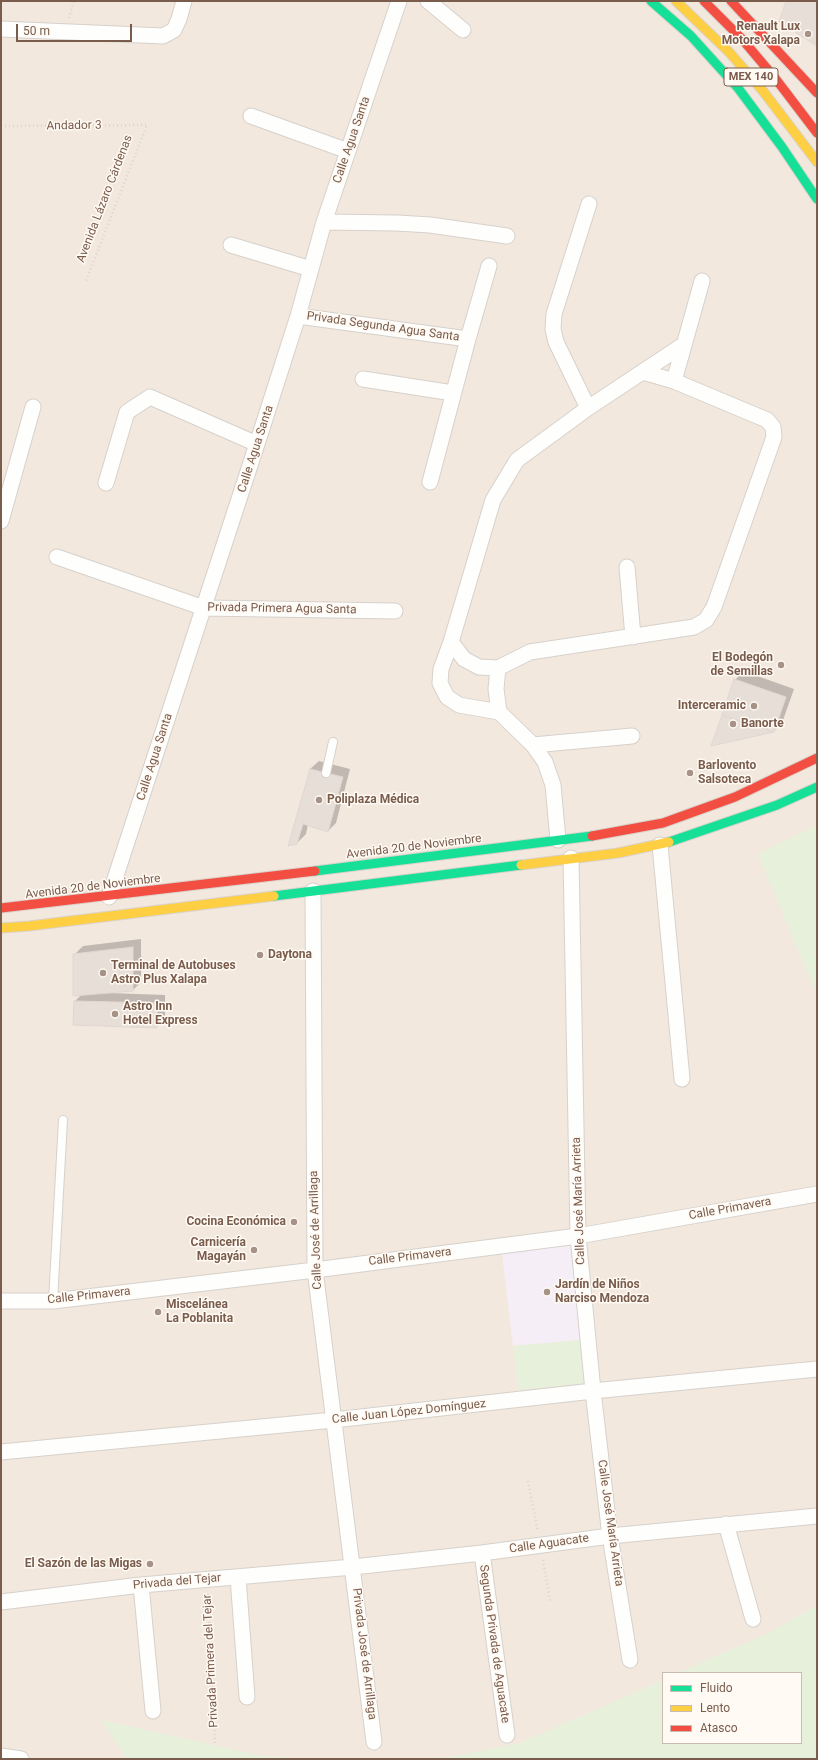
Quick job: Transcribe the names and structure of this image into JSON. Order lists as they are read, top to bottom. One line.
{"streets":{"main road":["MEX 140","Avenida 20 de Noviembre"],"street":["Calle Agua Santa","Privada Segunda Agua Santa","Privada Primera Agua Santa","Calle José María Arrieta","Calle Primavera","Calle José de Arrillaga","Calle Juan López Domínguez","Calle Aguacate","Privada del Tejar","Segunda Privada de Aguacate","Privada José de Arrillaga"],"path":["Andador 3","Avenida Lázaro Cárdenas","Privada Primera del Tejar"]},"crossings":[["Andador 3","Avenida Lázaro Cárdenas"],["Calle Agua Santa","Privada Segunda Agua Santa"],["Calle Agua Santa","Privada Primera Agua Santa"],["Calle Agua Santa","Avenida 20 de Noviembre"],["Calle José María Arrieta","Calle Primavera"],["Calle José María Arrieta","Calle Juan López Domínguez"],["Calle José María Arrieta","Calle Aguacate"],["Calle Primavera","Calle José de Arrillaga"],["Calle José de Arrillaga","Calle Juan López Domínguez"],["Calle José de Arrillaga","Calle Aguacate"],["Calle José de Arrillaga","Privada del Tejar"],["Calle José de Arrillaga","Privada José de Arrillaga"],["Calle Aguacate","Privada del Tejar"],["Calle Aguacate","Segunda Privada de Aguacate"],["Calle Aguacate","Privada José de Arrillaga"],["Privada del Tejar","Privada José de Arrillaga"],["Privada del Tejar","Privada Primera del Tejar"]],"places":["Renault Lux Motors Xalapa","El Bodegón de Semillas","Interceramic","Banorte","Barlovento Salsoteca","Poliplaza Médica","Daytona","Terminal de Autobuses Astro Plus Xalapa","Astro Inn Hotel Express","Cocina Económica","Carnicería Magayán","Jardín de Niños Narciso Mendoza","Miscelánea La Poblanita","El Sazón de las Migas"],"legend":["Fluido","Lento","Atasco"],"scale_bar":"50 m"}
